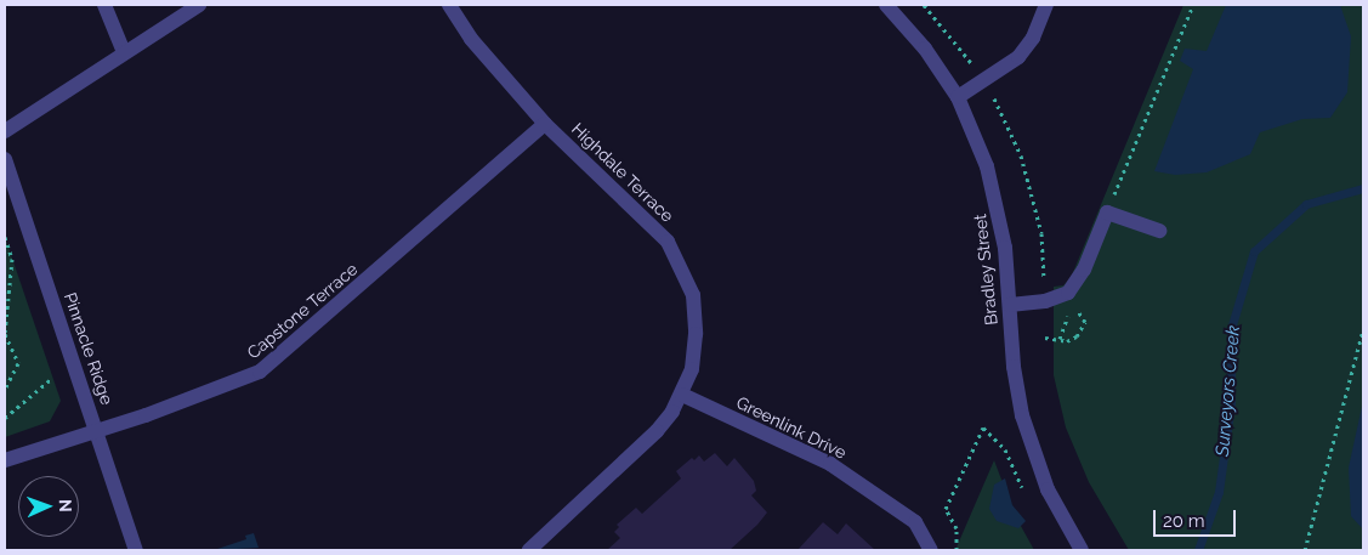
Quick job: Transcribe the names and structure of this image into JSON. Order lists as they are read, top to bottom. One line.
{"streets":{"street":["Highdale Terrace","Bradley Street","Capstone Terrace","Pinnacle Ridge","Greenlink Drive"]},"crossings":[["Highdale Terrace","Capstone Terrace"],["Highdale Terrace","Greenlink Drive"],["Capstone Terrace","Pinnacle Ridge"]],"water":["Surveyors Creek"],"scale_bar":"20 m","north":"right"}
